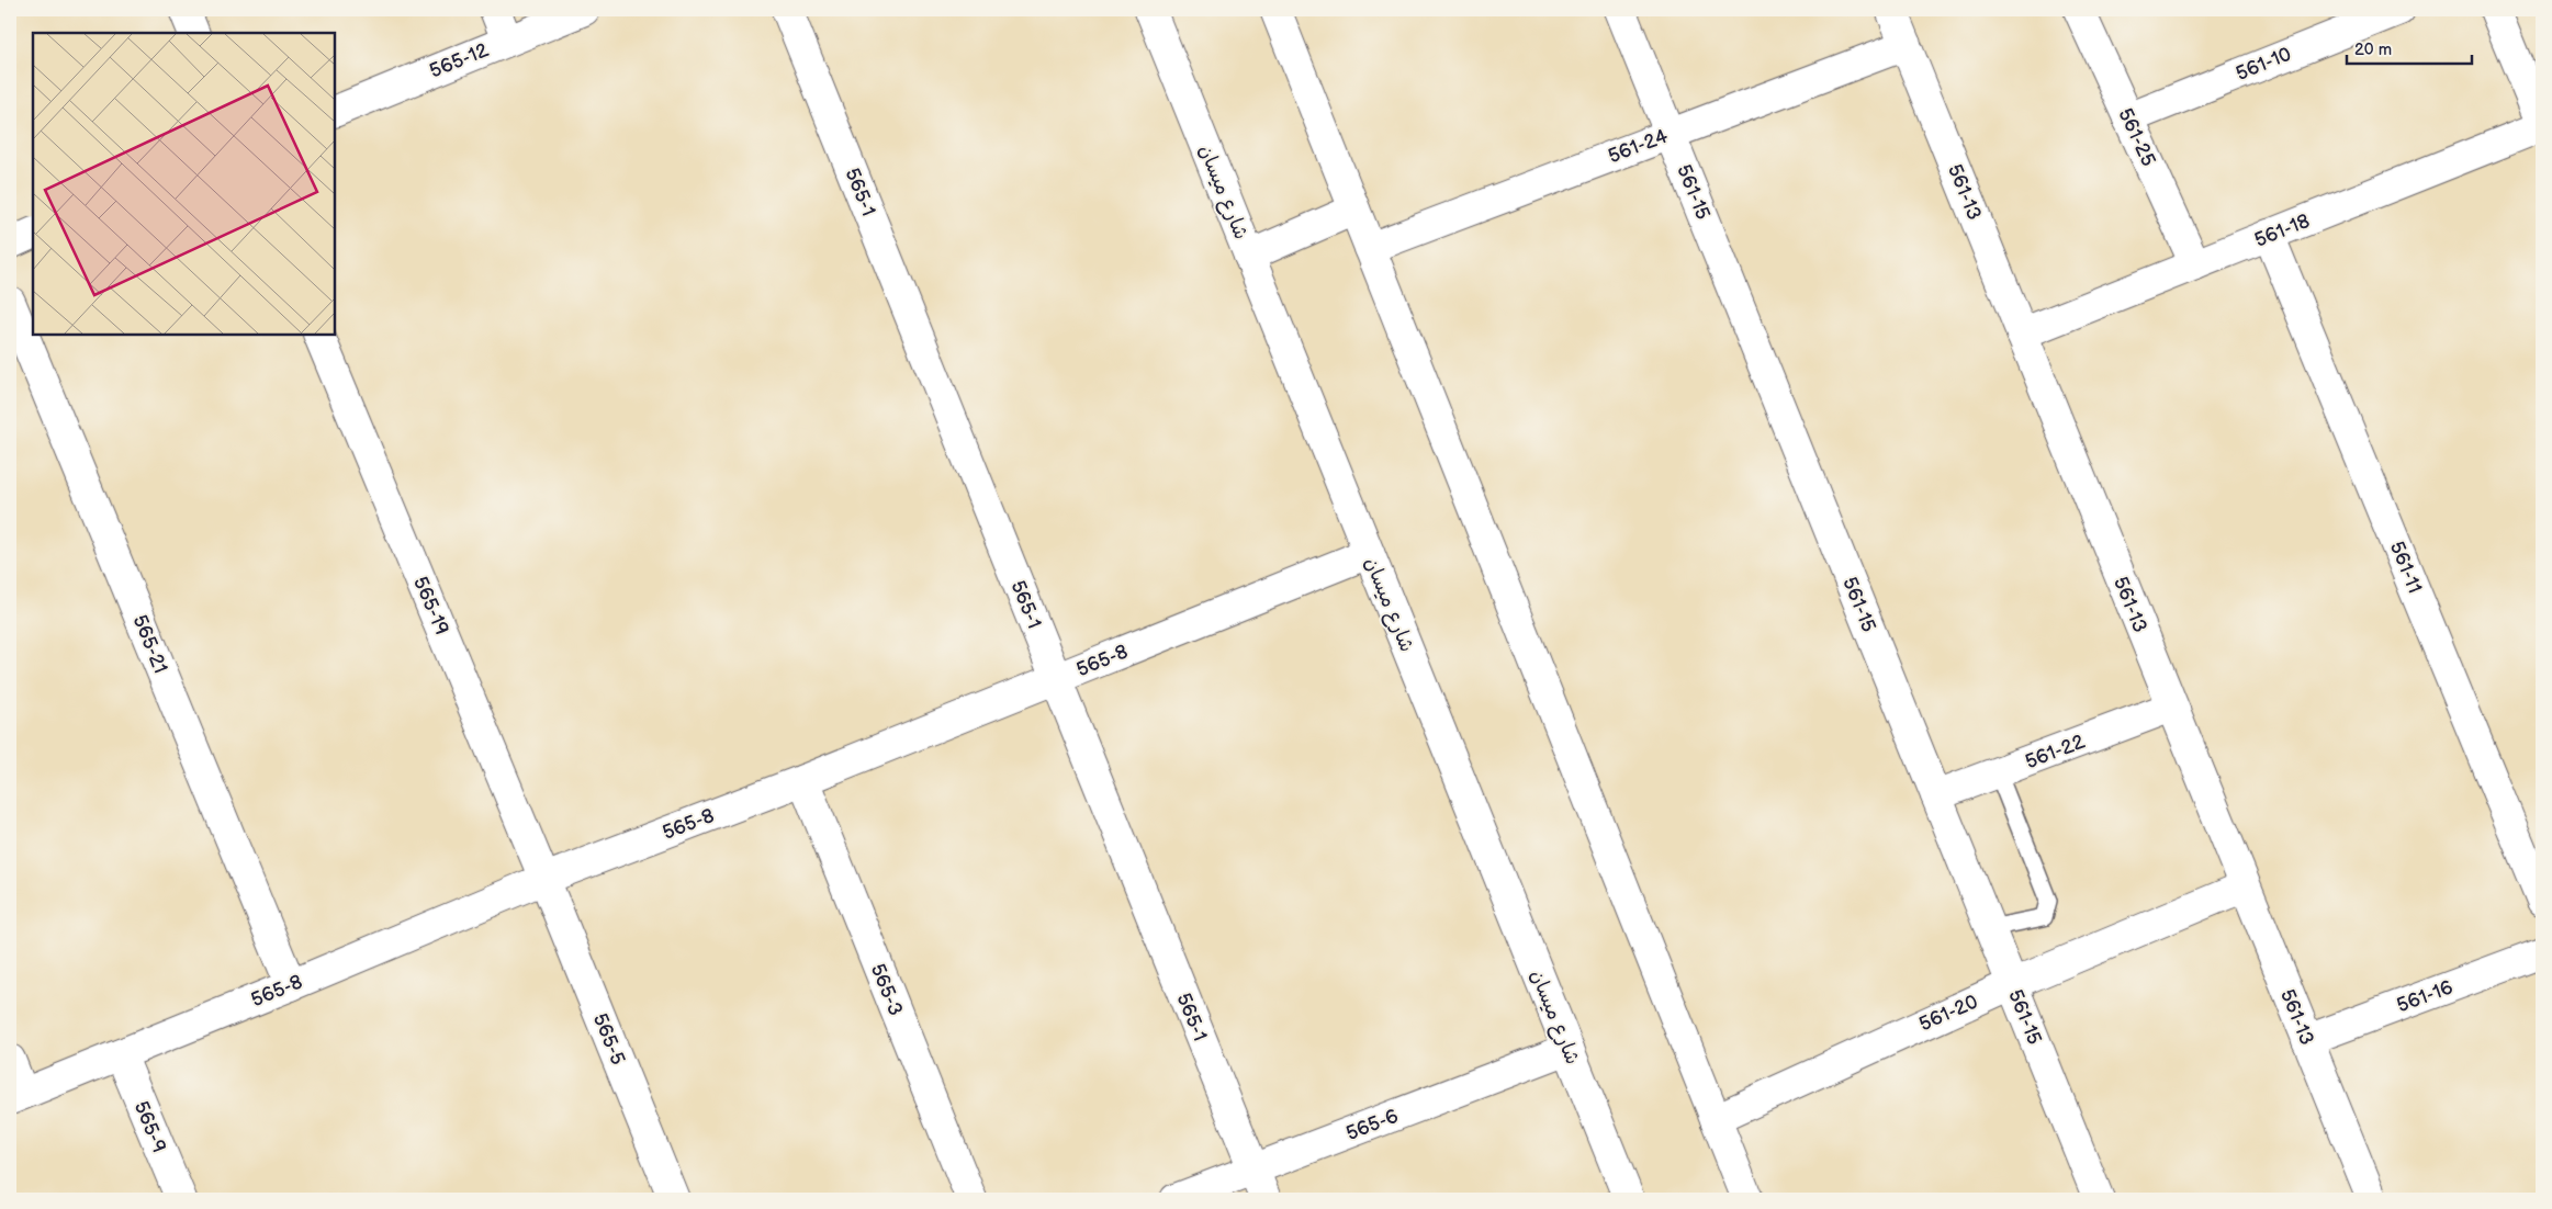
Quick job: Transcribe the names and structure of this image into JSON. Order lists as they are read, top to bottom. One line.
{"streets":{"street":["565-12","561-10","561-25","561-24","565-1","شارع ميسان","561-15","561-13","561-18","561-11","565-19","565-21","565-8","561-22","565-3","561-16","561-20","565-5","565-6","565-9"]},"crossings":[["561-10","561-25"],["561-25","561-18"],["561-24","561-15"],["561-24","561-13"],["565-1","565-8"],["565-1","565-6"],["شارع ميسان","565-8"],["شارع ميسان","565-6"],["561-15","561-22"],["561-15","561-20"],["561-13","561-18"],["561-13","561-22"],["561-13","561-16"],["561-13","561-20"],["561-18","561-11"],["565-19","565-8"],["565-19","565-5"],["565-21","565-8"],["565-8","565-3"],["565-8","565-5"],["565-8","565-9"]],"scale_bar":"20 m"}
